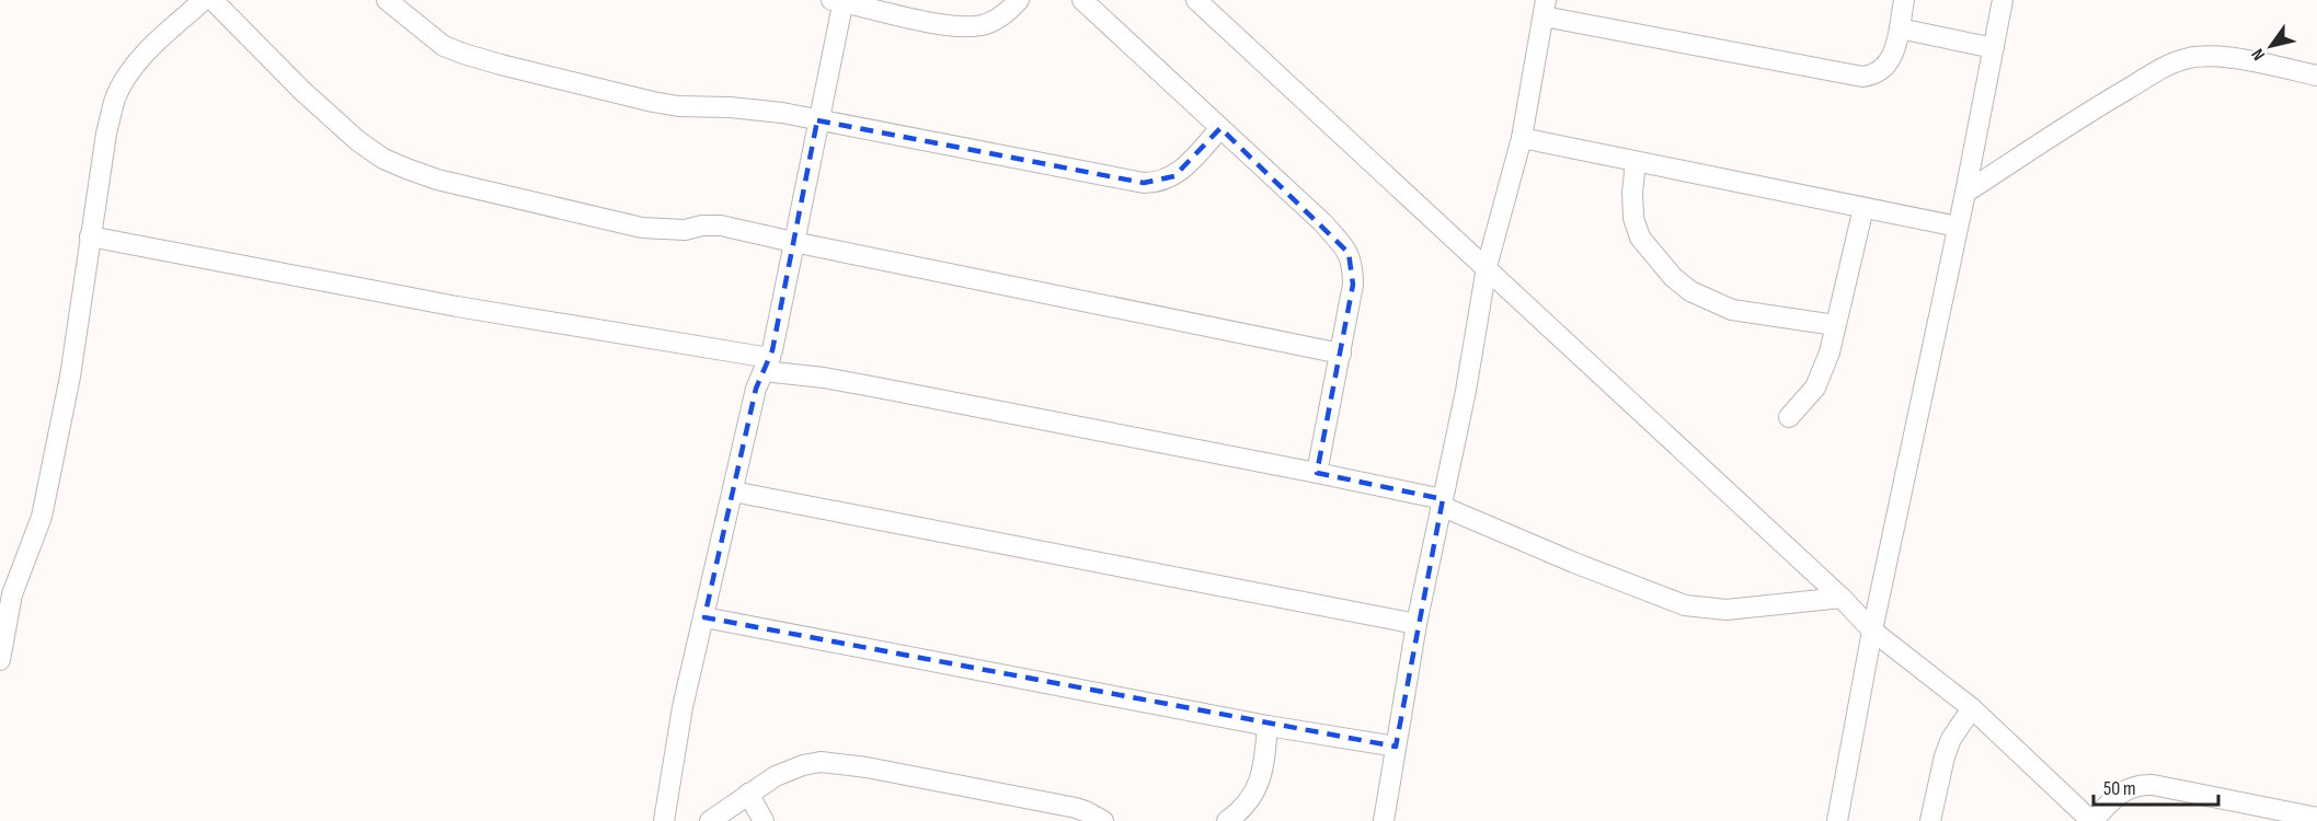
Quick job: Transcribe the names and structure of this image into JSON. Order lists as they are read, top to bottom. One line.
{"scale_bar":"50 m","north":"bottom left"}
